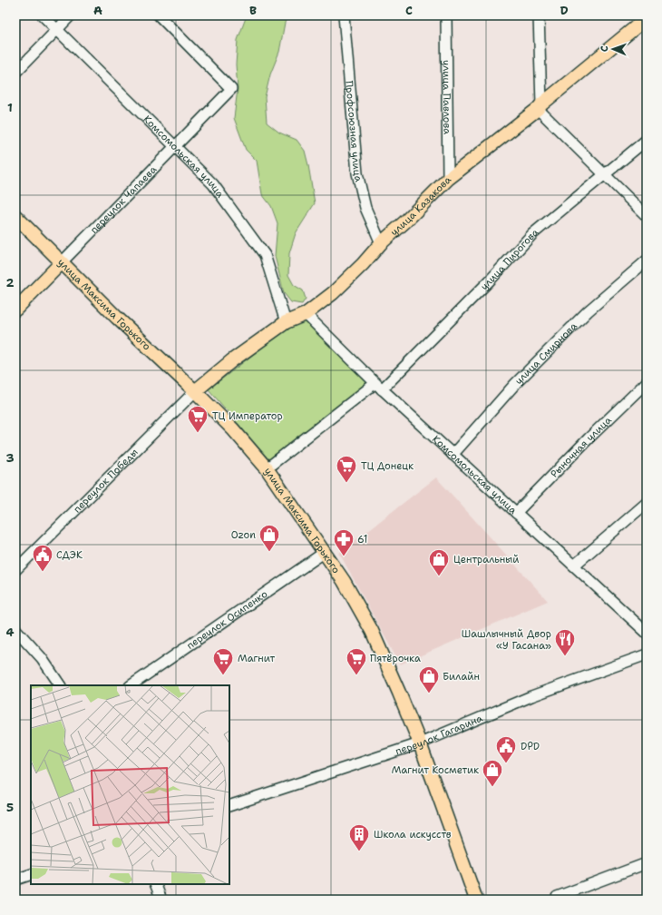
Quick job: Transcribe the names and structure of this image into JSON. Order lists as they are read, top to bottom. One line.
{"streets":{"main road":["переулок Чапаева","улица Казакова","улица Максима Горького"],"street":["улица Павлова","Профсоюзная улица","Комсомольская улица","улица Пирогова","улица Смирнова","Рыночная улица","переулок Победы","переулок Осипенко","переулок Гагарина"]},"crossings":[["улица Павлова","улица Казакова"],["Профсоюзная улица","улица Казакова"],["Комсомольская улица","переулок Чапаева"],["Комсомольская улица","улица Казакова"],["Комсомольская улица","улица Пирогова"],["Комсомольская улица","улица Смирнова"],["Комсомольская улица","Рыночная улица"],["переулок Чапаева","улица Максима Горького"],["улица Казакова","улица Максима Горького"],["улица Казакова","переулок Победы"],["улица Пирогова","улица Максима Горького"],["улица Максима Горького","переулок Победы"],["улица Максима Горького","переулок Осипенко"],["улица Максима Горького","переулок Гагарина"]],"places":{"supermarket":["ТЦ Император","ТЦ Донецк","Магнит","Пятёрочка"],"shop":["Ozon","Центральный","Билайн","Магнит Косметик"],"pharmacy":["61"],"public building":["СДЭК","DPD"],"restaurant":["Шашлычный Двор «У Гасана»"],"building":["Школа искусств"]},"north":"left","grid":{"columns":["A","B","C","D"],"rows":["1","2","3","4","5"]}}
